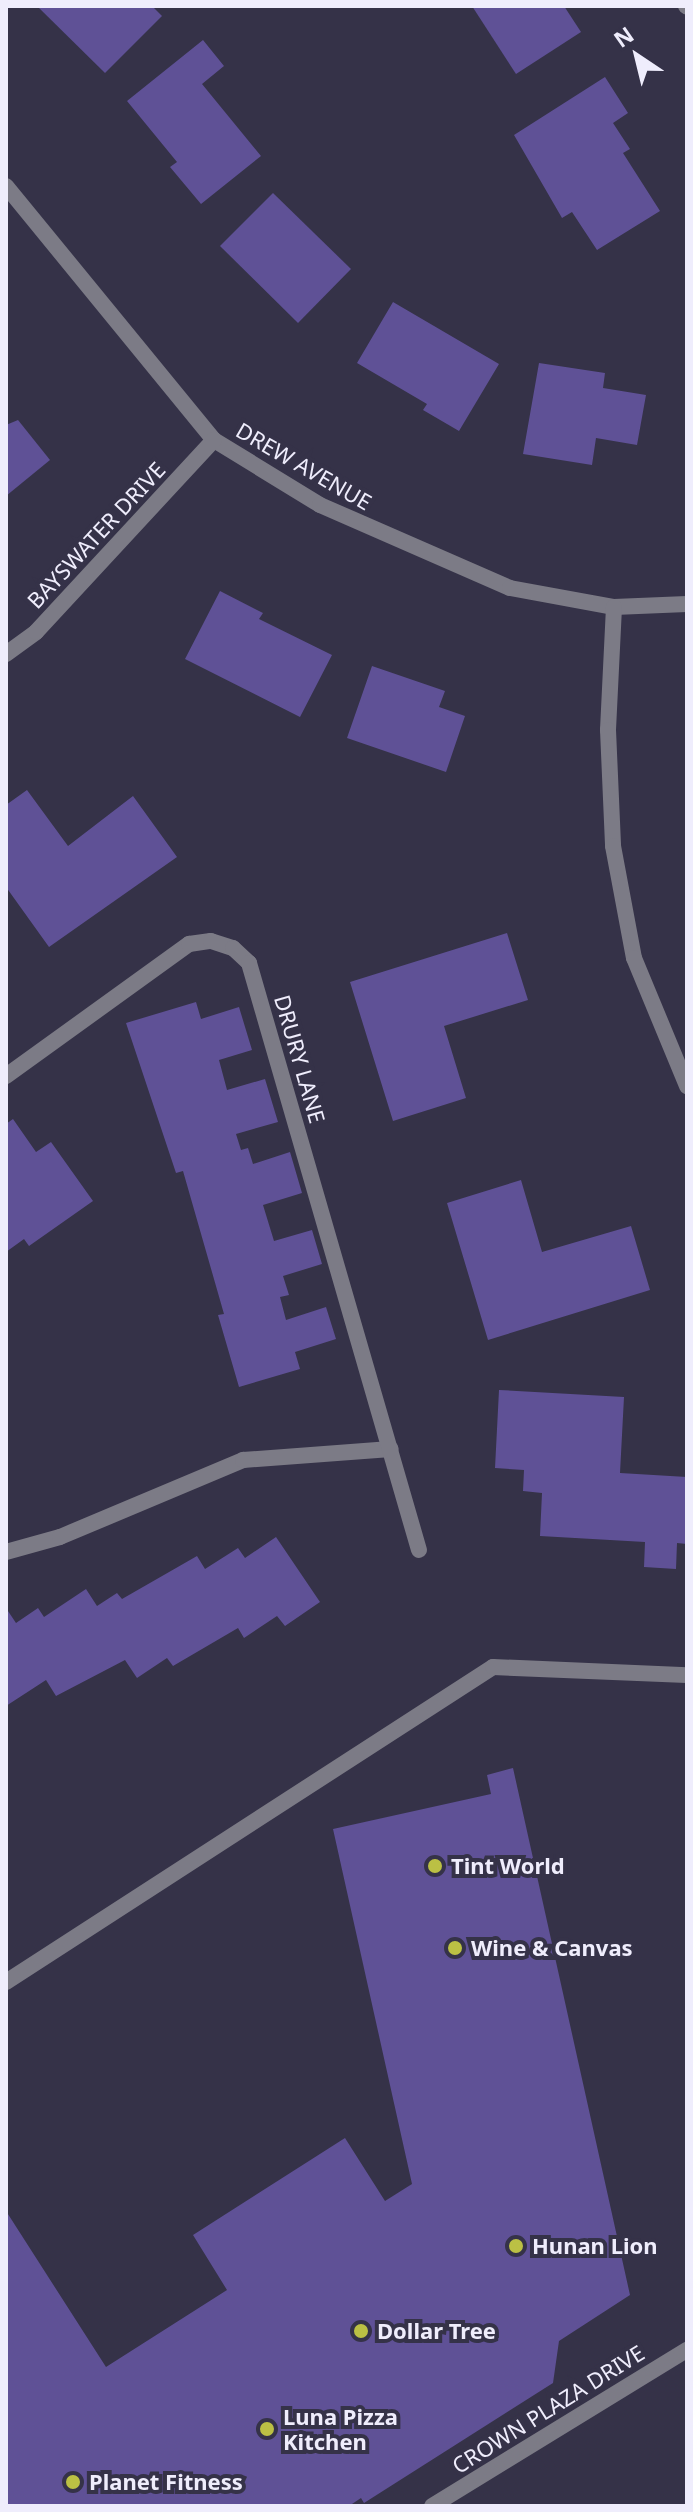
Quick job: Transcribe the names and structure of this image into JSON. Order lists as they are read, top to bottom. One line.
{"streets":{"street":["DREW AVENUE","BAYSWATER DRIVE","DRURY LANE","CROWN PLAZA DRIVE"]},"crossings":[["DREW AVENUE","BAYSWATER DRIVE"]],"places":["Tint World","Wine & Canvas","Hunan Lion","Dollar Tree","Luna Pizza Kitchen","Planet Fitness"],"north":"top left"}
